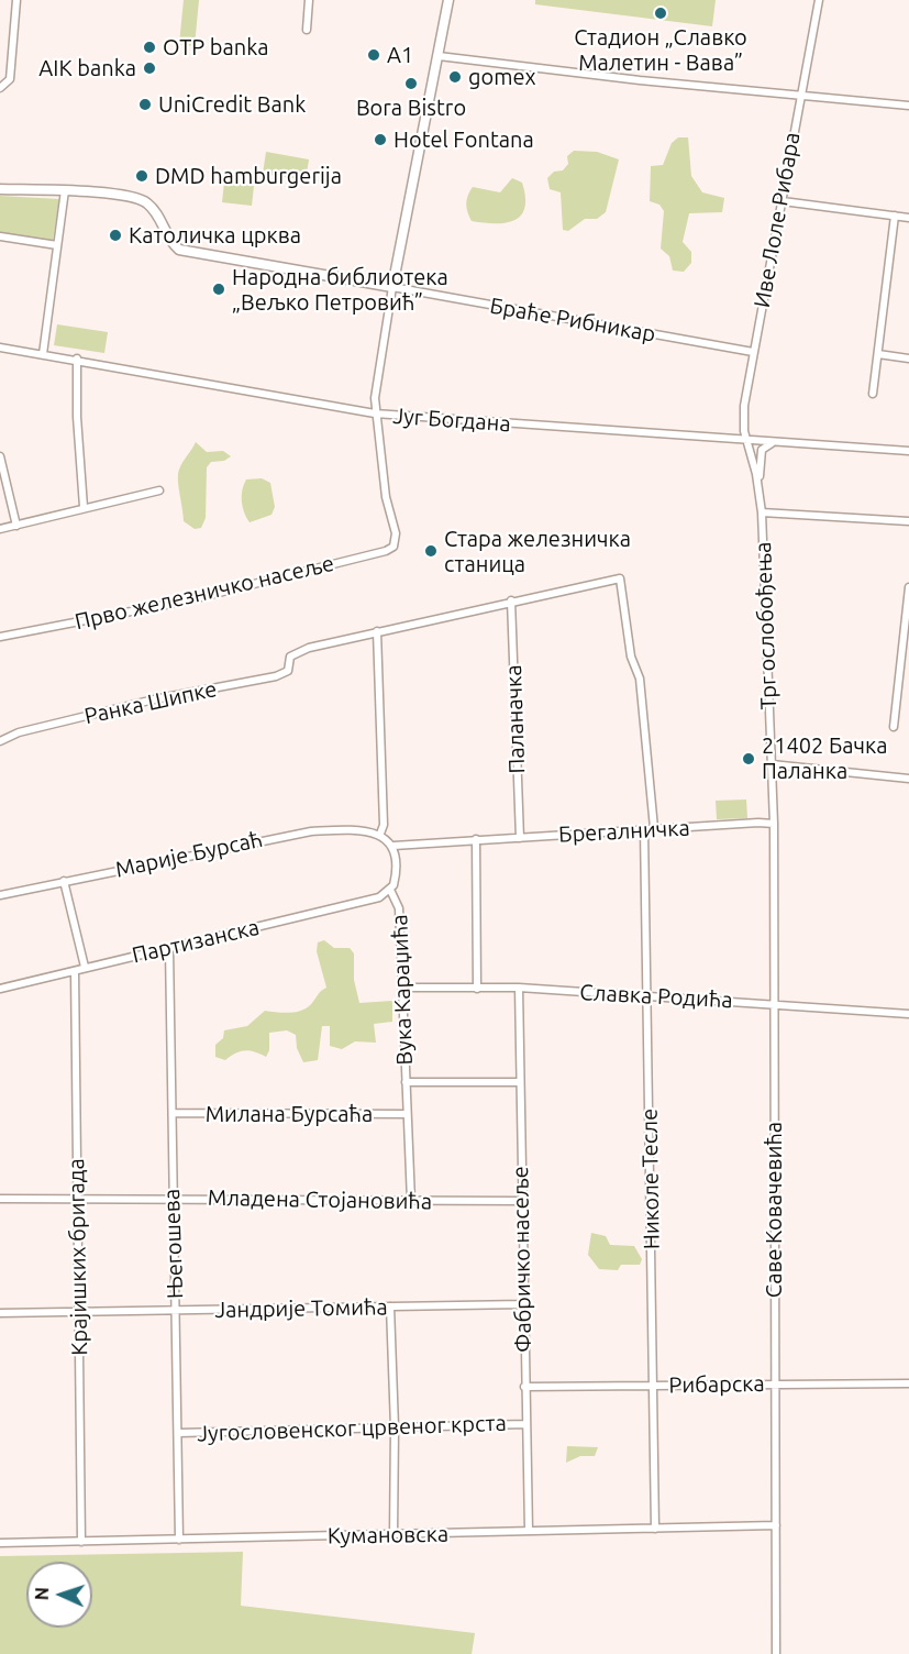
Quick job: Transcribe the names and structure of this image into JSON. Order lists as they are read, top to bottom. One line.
{"streets":{"street":["Иве Лоле Рибара","Браће Рибникар","Југ Богдана","Прво железничко насеље","Трг ослобођења","Ранка Шипке","Паланачка","Брегалничка","Марије Бурсаћ","Партизанска","Вука Караџића","Славка Родића","Милана Бурсаћа","Николе Тесле","Младена Стојановића","Саве Ковачевића","Његошева","Крајишких бригада","Фабричко насеље","Јандрије Томића","Рибарска","Југословенског црвеног крста","Кумановска"]},"crossings":[["Иве Лоле Рибара","Браће Рибникар"],["Иве Лоле Рибара","Југ Богдана"],["Иве Лоле Рибара","Трг ослобођења"],["Југ Богдана","Прво железничко насеље"],["Југ Богдана","Трг ослобођења"],["Трг ослобођења","Саве Ковачевића"],["Паланачка","Брегалничка"],["Брегалничка","Вука Караџића"],["Брегалничка","Николе Тесле"],["Брегалничка","Саве Ковачевића"],["Партизанска","Вука Караџића"],["Партизанска","Његошева"],["Партизанска","Крајишких бригада"],["Вука Караџића","Славка Родића"],["Вука Караџића","Милана Бурсаћа"],["Вука Караџића","Младена Стојановића"],["Славка Родића","Николе Тесле"],["Славка Родића","Саве Ковачевића"],["Славка Родића","Фабричко насеље"],["Милана Бурсаћа","Његошева"],["Николе Тесле","Рибарска"],["Николе Тесле","Кумановска"],["Младена Стојановића","Његошева"],["Младена Стојановића","Крајишких бригада"],["Младена Стојановића","Фабричко насеље"],["Саве Ковачевића","Рибарска"],["Саве Ковачевића","Кумановска"],["Његошева","Јандрије Томића"],["Његошева","Југословенског црвеног крста"],["Његошева","Кумановска"],["Крајишких бригада","Јандрије Томића"],["Крајишких бригада","Кумановска"],["Фабричко насеље","Јандрије Томића"],["Фабричко насеље","Рибарска"],["Фабричко насеље","Југословенског црвеног крста"],["Фабричко насеље","Кумановска"]],"places":["Стадион „Славко Малетин - Вава”","OTP banka","A1","AIK banka","gomex","Bora Bistro","UniCredit Bank","Hotel Fontana","DMD hamburgerija","Католичка црква","Народна библиотека „Вељко Петровић”","Стара железничка станица","21402 Бачка Паланка"],"north":"left"}
